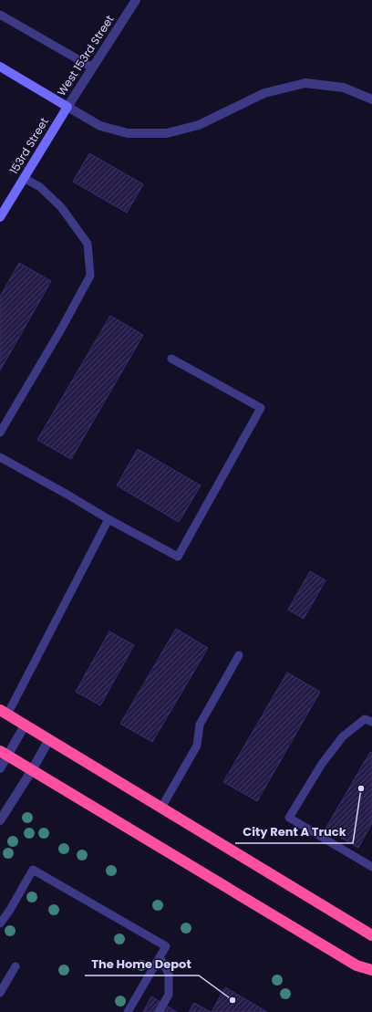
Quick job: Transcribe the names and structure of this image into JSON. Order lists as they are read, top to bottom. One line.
{"streets":{"street":["West 153rd Street","153rd Street"]},"crossings":[["West 153rd Street","153rd Street"]],"places":["City Rent A Truck","The Home Depot"]}
